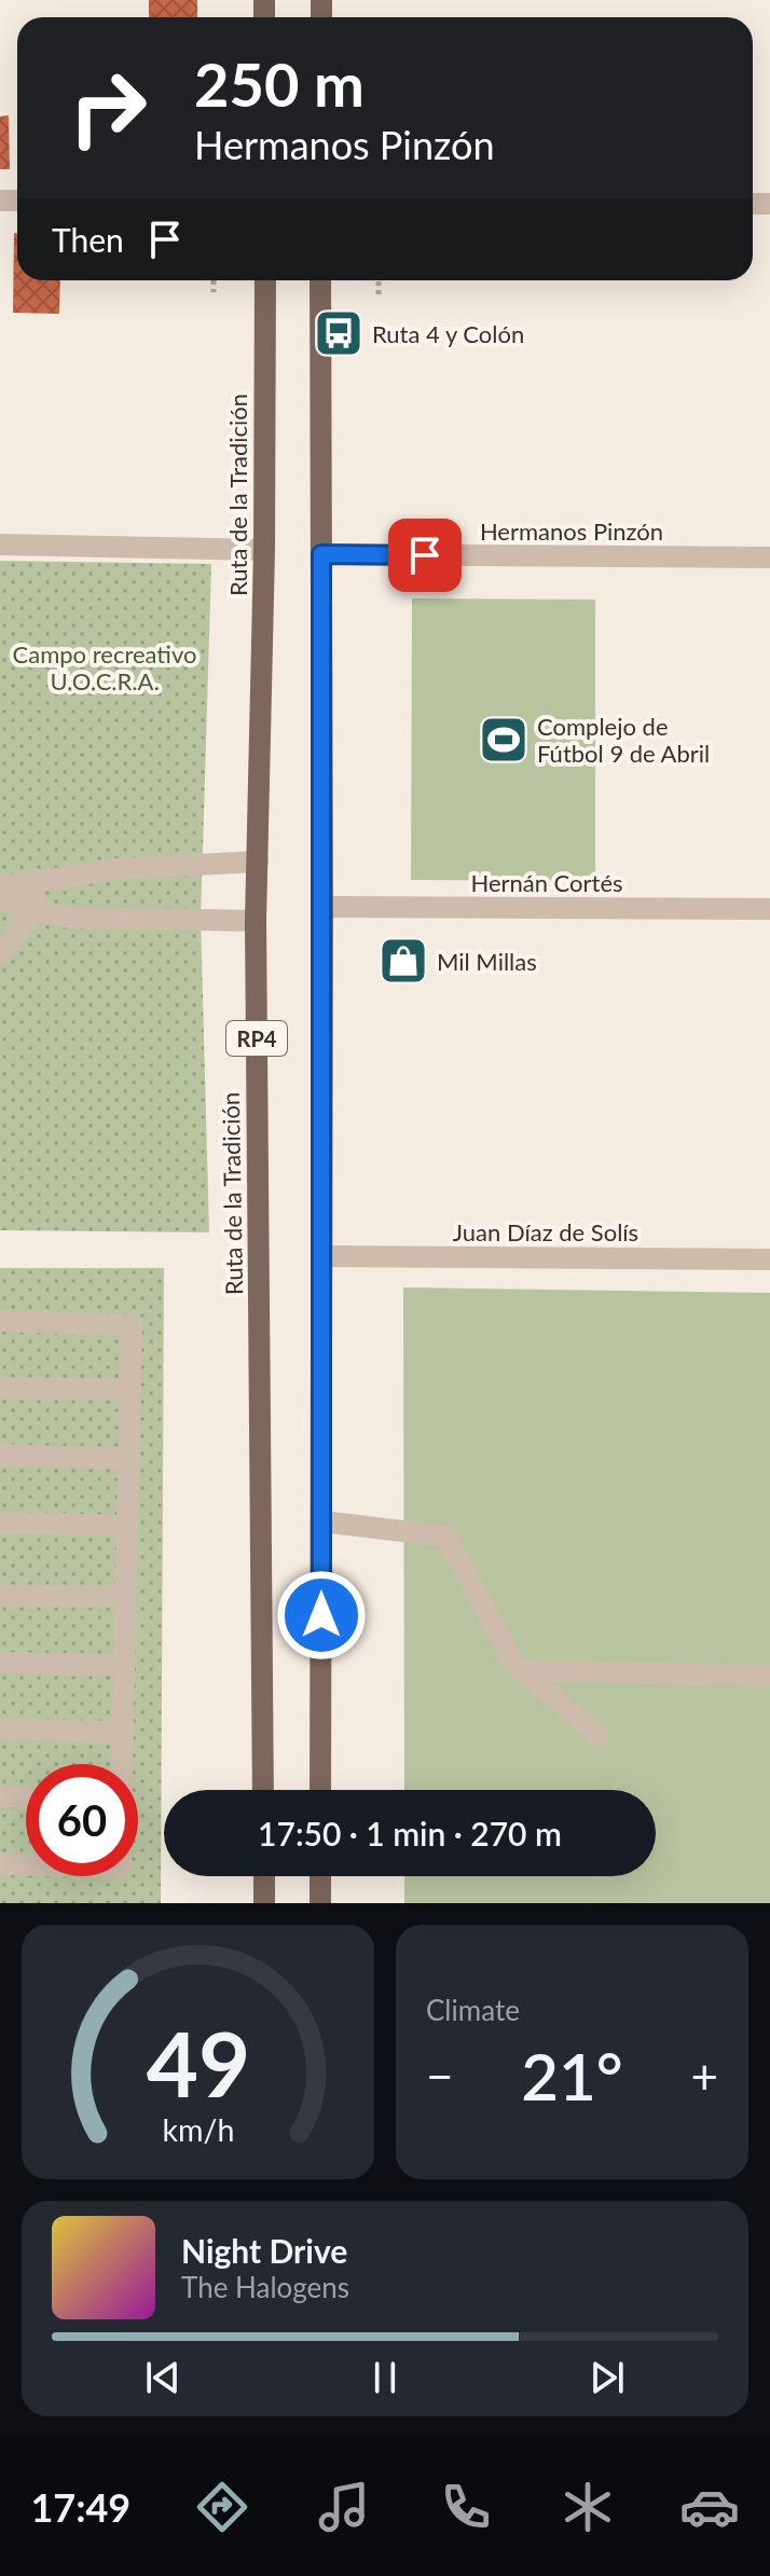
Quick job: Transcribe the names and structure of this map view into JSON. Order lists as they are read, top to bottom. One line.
{"streets":{"main road":["Ruta de la Tradición","RP4"],"street":["Hermanos Pinzón","Hernán Cortés","Juan Díaz de Solís"]},"crossings":[["Hermanos Pinzón","RP4"],["Hernán Cortés","RP4"],["RP4","Juan Díaz de Solís"]],"parks":["Campo recreativo U.O.C.R.A."],"places":{"bus stop":["Ruta 4 y Colón"],"sports":["Complejo de Fútbol 9 de Abril"],"shop":["Mil Millas"]},"page":{"turn":["250 m","Hermanos Pinzón"],"then":"Then","limit":"60","trip":"17:50 · 1 min · 270 m","tile":"Climate","heat":["−","21°","+"],"song":["Night Drive","The Halogens"],"tabs":"17:49","gauge":["49","km/h"]}}
